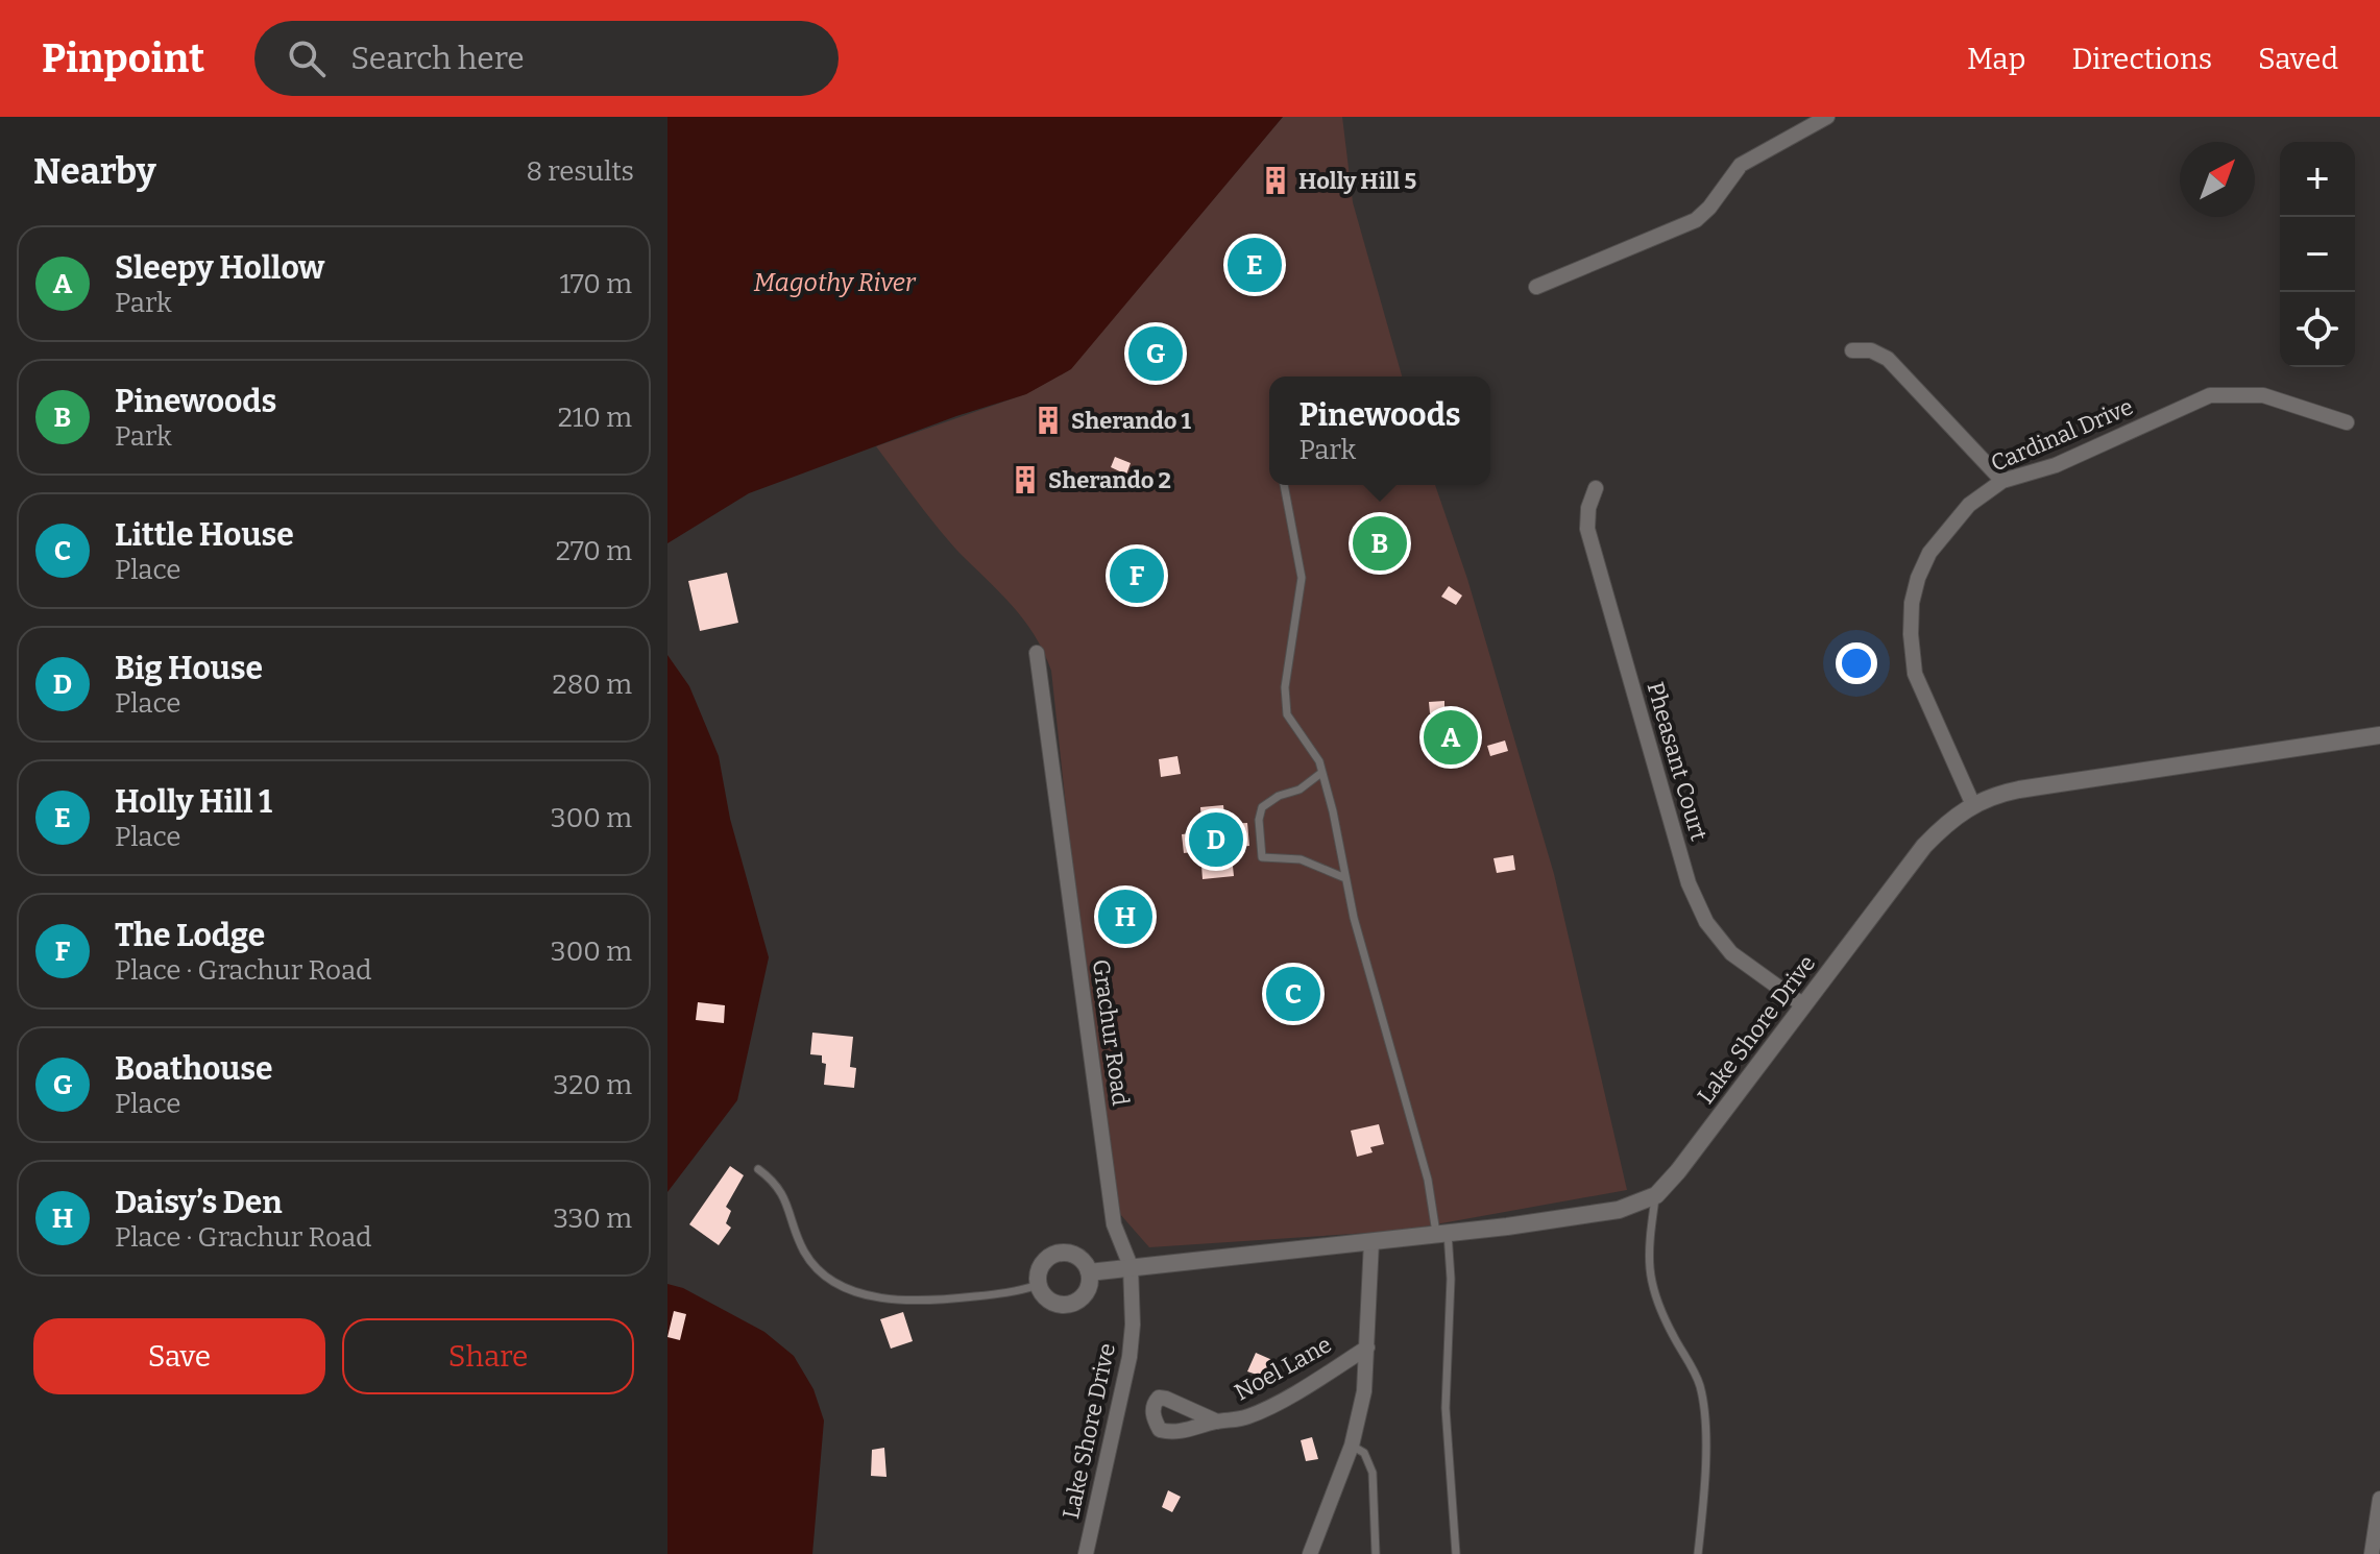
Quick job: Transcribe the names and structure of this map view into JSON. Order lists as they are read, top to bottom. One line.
{"streets":{"street":["Cardinal Drive","Pheasant Court","Lake Shore Drive","Grachur Road","Noel Lane"]},"crossings":[["Cardinal Drive","Lake Shore Drive"],["Pheasant Court","Lake Shore Drive"],["Lake Shore Drive","Grachur Road"]],"water":["Magothy River"],"places":{"building":["Holly Hill 5","Sherando 1","Sherando 2"]},"north":"top right","page":{"header":"Pinpoint","search":"Search here","nav":["Map","Directions","Saved"],"heading":["Nearby","8 results"],"map_buttons":["+","−"],"list":[{"mark":"A","name":"Sleepy Hollow","note":"Park","value":"170 m"},{"mark":"B","name":"Pinewoods","note":"Park","value":"210 m"},{"mark":"C","name":"Little House","note":"Place","value":"270 m"},{"mark":"D","name":"Big House","note":"Place","value":"280 m"},{"mark":"E","name":"Holly Hill 1","note":"Place","value":"300 m"},{"mark":"F","name":"The Lodge","note":"Place · Grachur Road","value":"300 m"},{"mark":"G","name":"Boathouse","note":"Place","value":"320 m"},{"mark":"H","name":"Daisy’s Den","note":"Place · Grachur Road","value":"330 m"}],"pins":["E","G","B","F","A","D","H","C"],"popup":["Pinewoods","Park"],"buttons":["Save","Share"]}}
